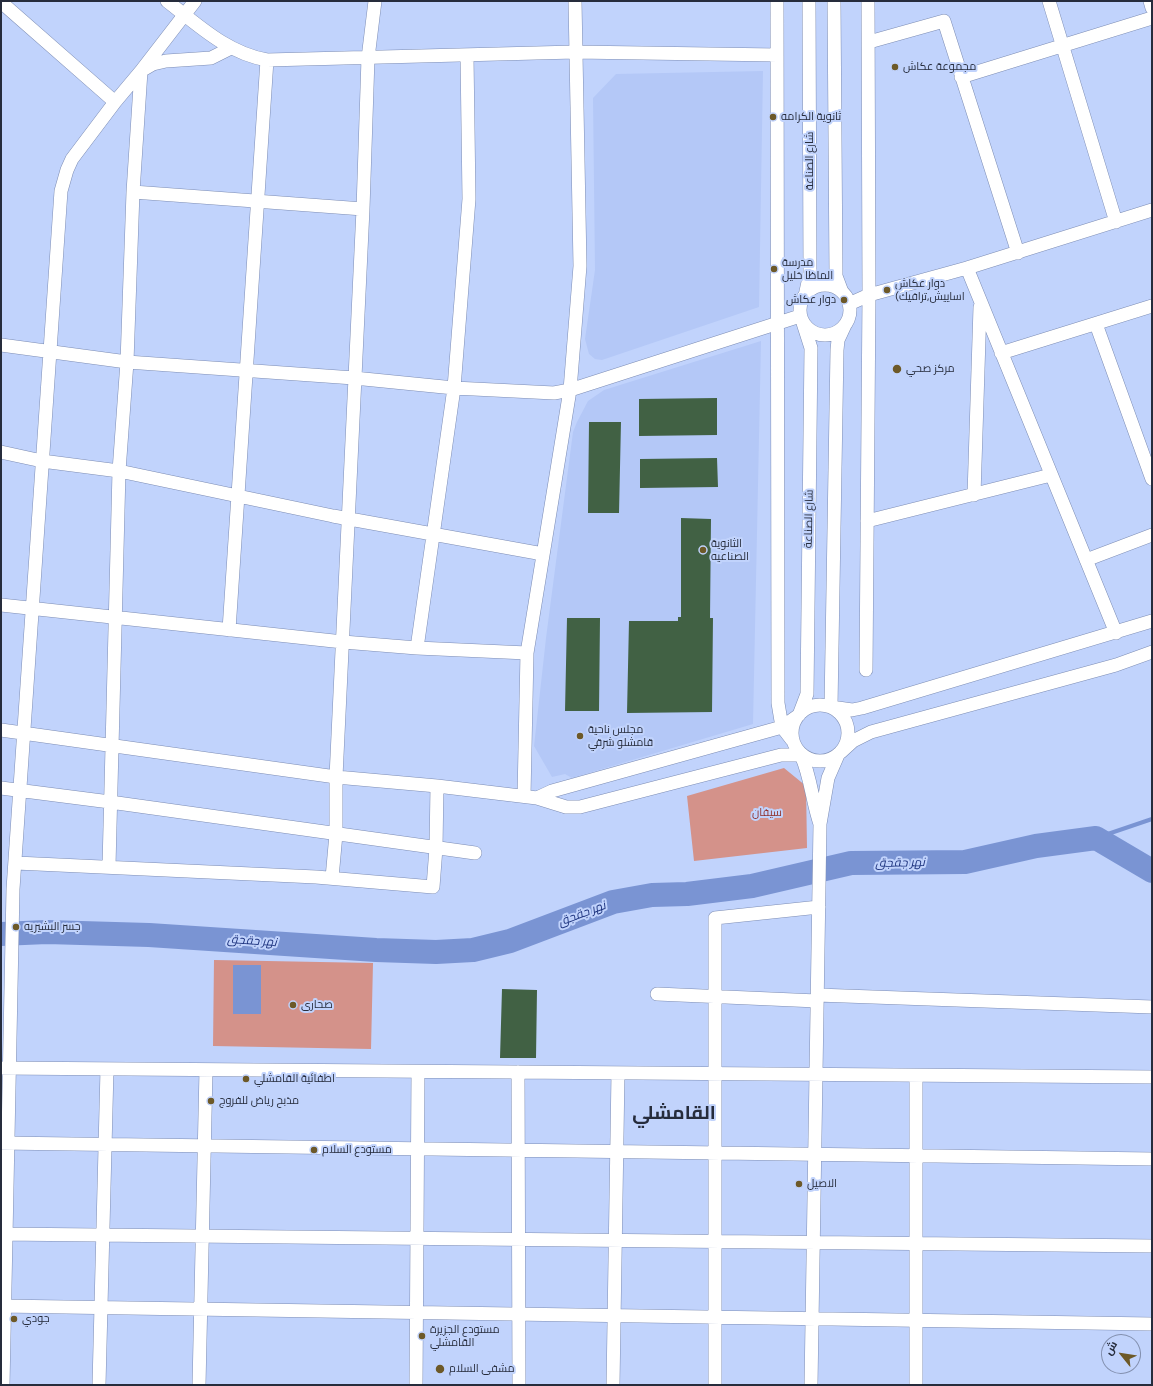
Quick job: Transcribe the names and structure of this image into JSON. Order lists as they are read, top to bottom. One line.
{"streets":{"street":["شارع الصناعة"]},"districts":["القامشلي"],"water":["نهر جقجق"],"parks":["سيفان"],"places":["مجموعة عكاش","ثانوية الكرامه","مدرسة الماظا خليل","دوار عكاش (اساييش٫ترافيك","دوار عكاش","مركز صحي","الثانوية الصناعيه","مجلس ناحية قامشلو شرقي","جسر البشيريه","صحارى","اطفائية القامشلي","مذبح رياض للفروج","مستودع السلام","الاصيل","جودي","مستودع الجزيرة القامشلي","مشفى السلام"],"north":"top left"}
